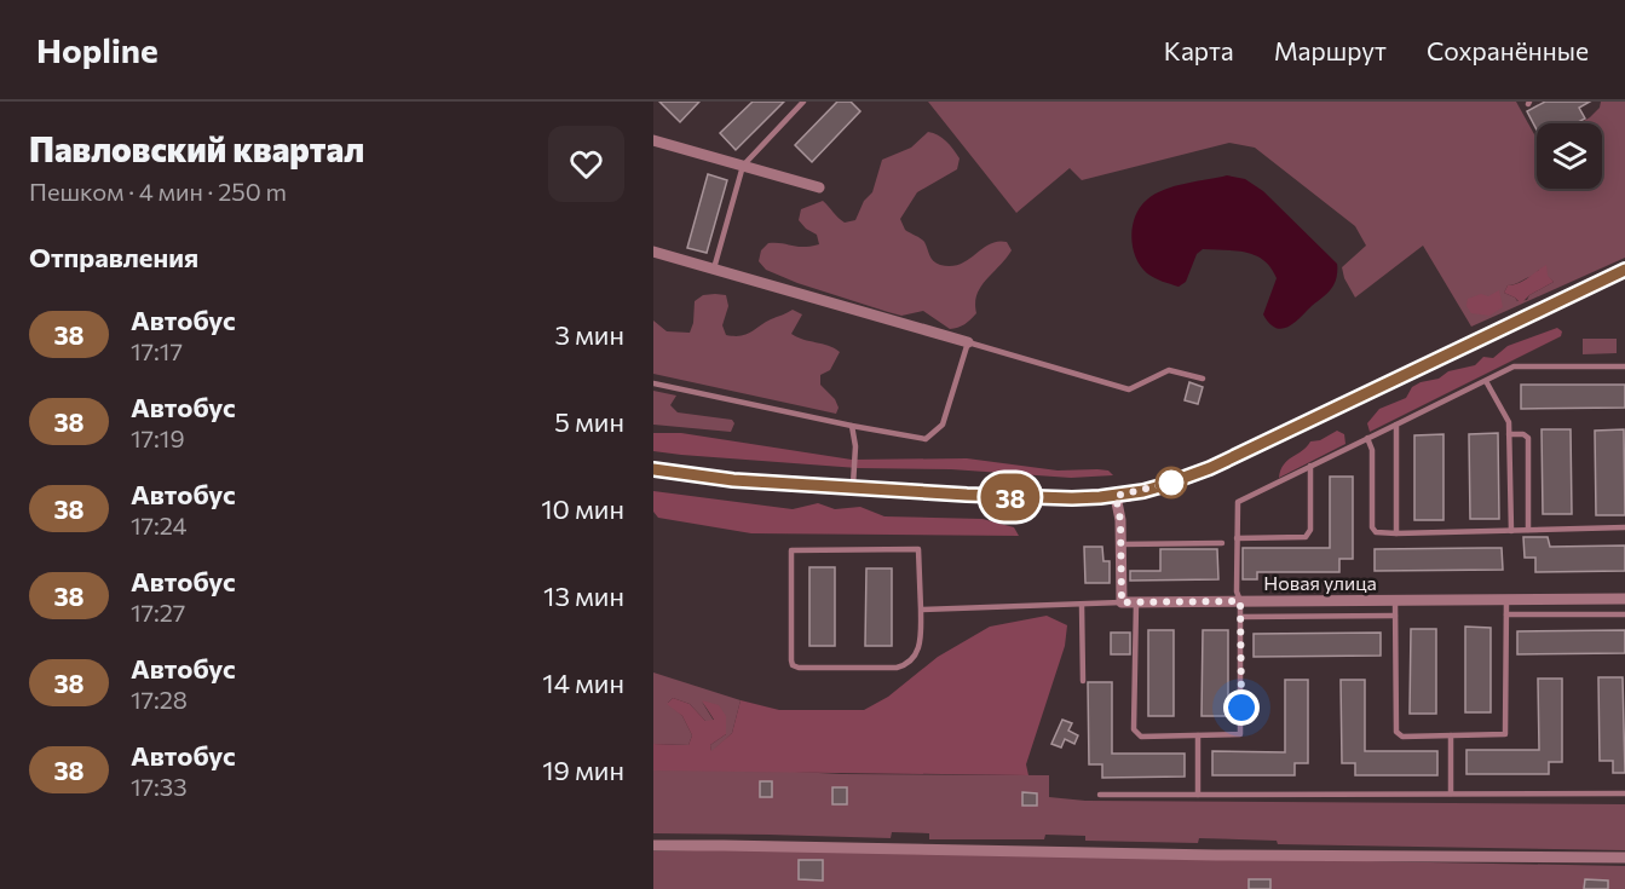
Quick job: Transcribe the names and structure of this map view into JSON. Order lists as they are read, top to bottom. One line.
{"streets":{"street":["Новая улица"]},"lines":["bus line 38"],"page":{"header":"Hopline","nav":["Карта","Маршрут","Сохранённые"],"heading":[["Павловский квартал","Пешком · 4 мин · 250 m"],"Отправления"],"on_map":"38","list":[{"mark":"38","name":"Автобус","note":"17:17","value":"3 мин"},{"mark":"38","name":"Автобус","note":"17:19","value":"5 мин"},{"mark":"38","name":"Автобус","note":"17:24","value":"10 мин"},{"mark":"38","name":"Автобус","note":"17:27","value":"13 мин"},{"mark":"38","name":"Автобус","note":"17:28","value":"14 мин"},{"mark":"38","name":"Автобус","note":"17:33","value":"19 мин"}]}}
